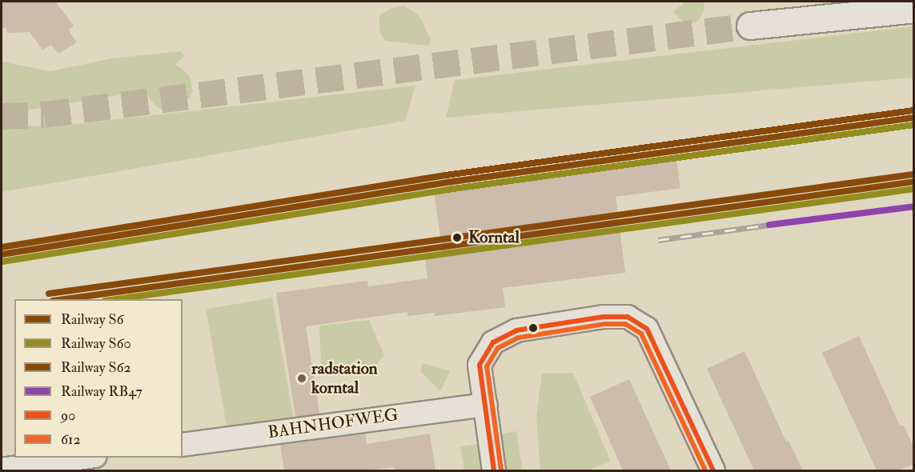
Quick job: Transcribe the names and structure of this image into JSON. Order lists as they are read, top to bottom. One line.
{"streets":{"street":["BAHNHOFWEG"]},"places":["Korntal","radstation korntal"],"lines":["rail line S62","rail line S6","rail line S60","rail line RB47","transit line 90","transit line 612"],"legend":["Railway S6","Railway S60","Railway S62","Railway RB47","90","612"]}
